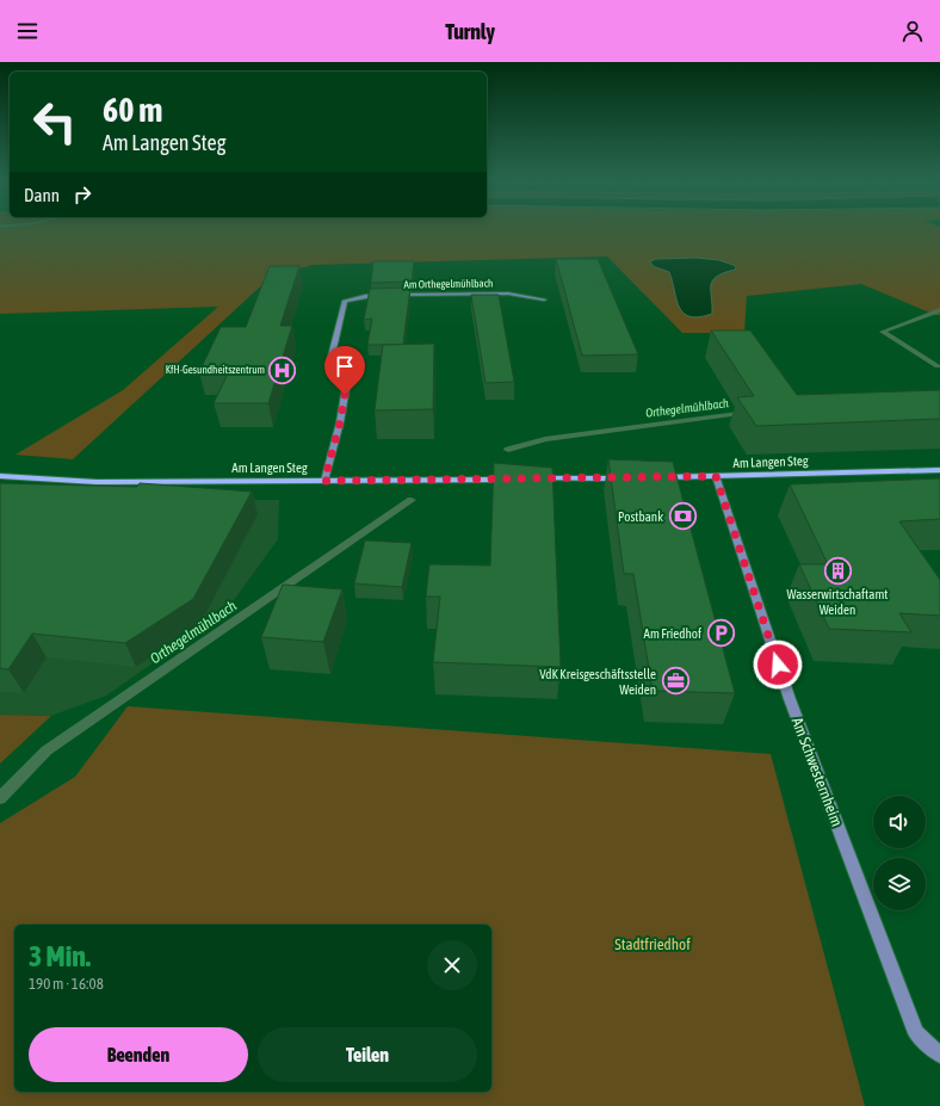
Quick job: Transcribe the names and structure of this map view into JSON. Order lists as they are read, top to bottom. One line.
{"streets":{"street":["Am Orthegelmühlbach","Am Langen Steg","Am Schwesternheim"]},"crossings":[["Am Langen Steg","Am Schwesternheim"]],"water":["Orthegelmühlbach"],"parks":["Stadtfriedhof"],"places":{"hospital":["KfH-Gesundheitszentrum"],"bank":["Postbank"],"building":["Wasserwirtschaftamt Weiden"],"parking":["Am Friedhof"],"office":["VdK Kreisgeschäftsstelle Weiden"]},"page":{"header":"Turnly","turn":["60 m","Am Langen Steg"],"then":"Dann","heading":["3 Min.","190 m · 16:08"],"buttons":["Beenden","Teilen"]}}
